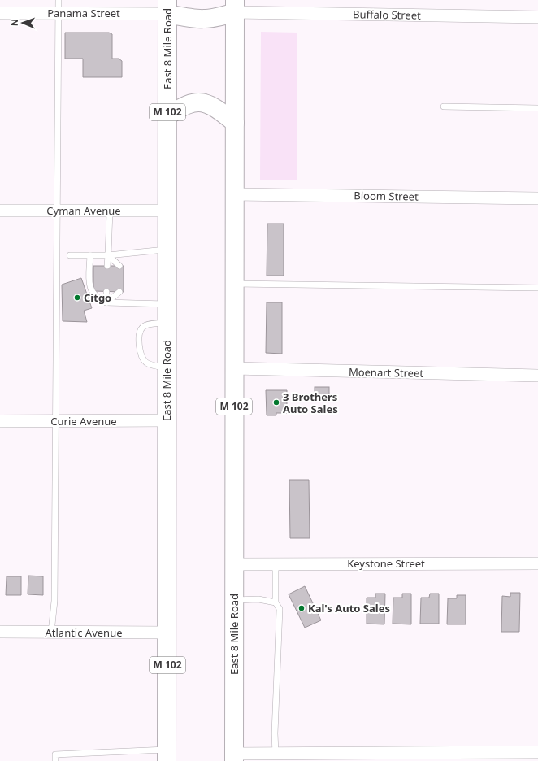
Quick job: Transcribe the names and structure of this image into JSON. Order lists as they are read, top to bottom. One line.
{"streets":{"highway":["East 8 Mile Road","M 102"],"street":["Panama Street","Buffalo Street","Bloom Street","Cyman Avenue","Moenart Street","Curie Avenue","Keystone Street","Atlantic Avenue"]},"crossings":[["Panama Street","East 8 Mile Road"],["Buffalo Street","East 8 Mile Road"],["East 8 Mile Road","Bloom Street"],["East 8 Mile Road","Cyman Avenue"],["East 8 Mile Road","Moenart Street"],["East 8 Mile Road","Curie Avenue"],["East 8 Mile Road","Keystone Street"],["East 8 Mile Road","Atlantic Avenue"]],"places":["Citgo","3 Brothers Auto Sales","Kal's Auto Sales"],"north":"left"}
